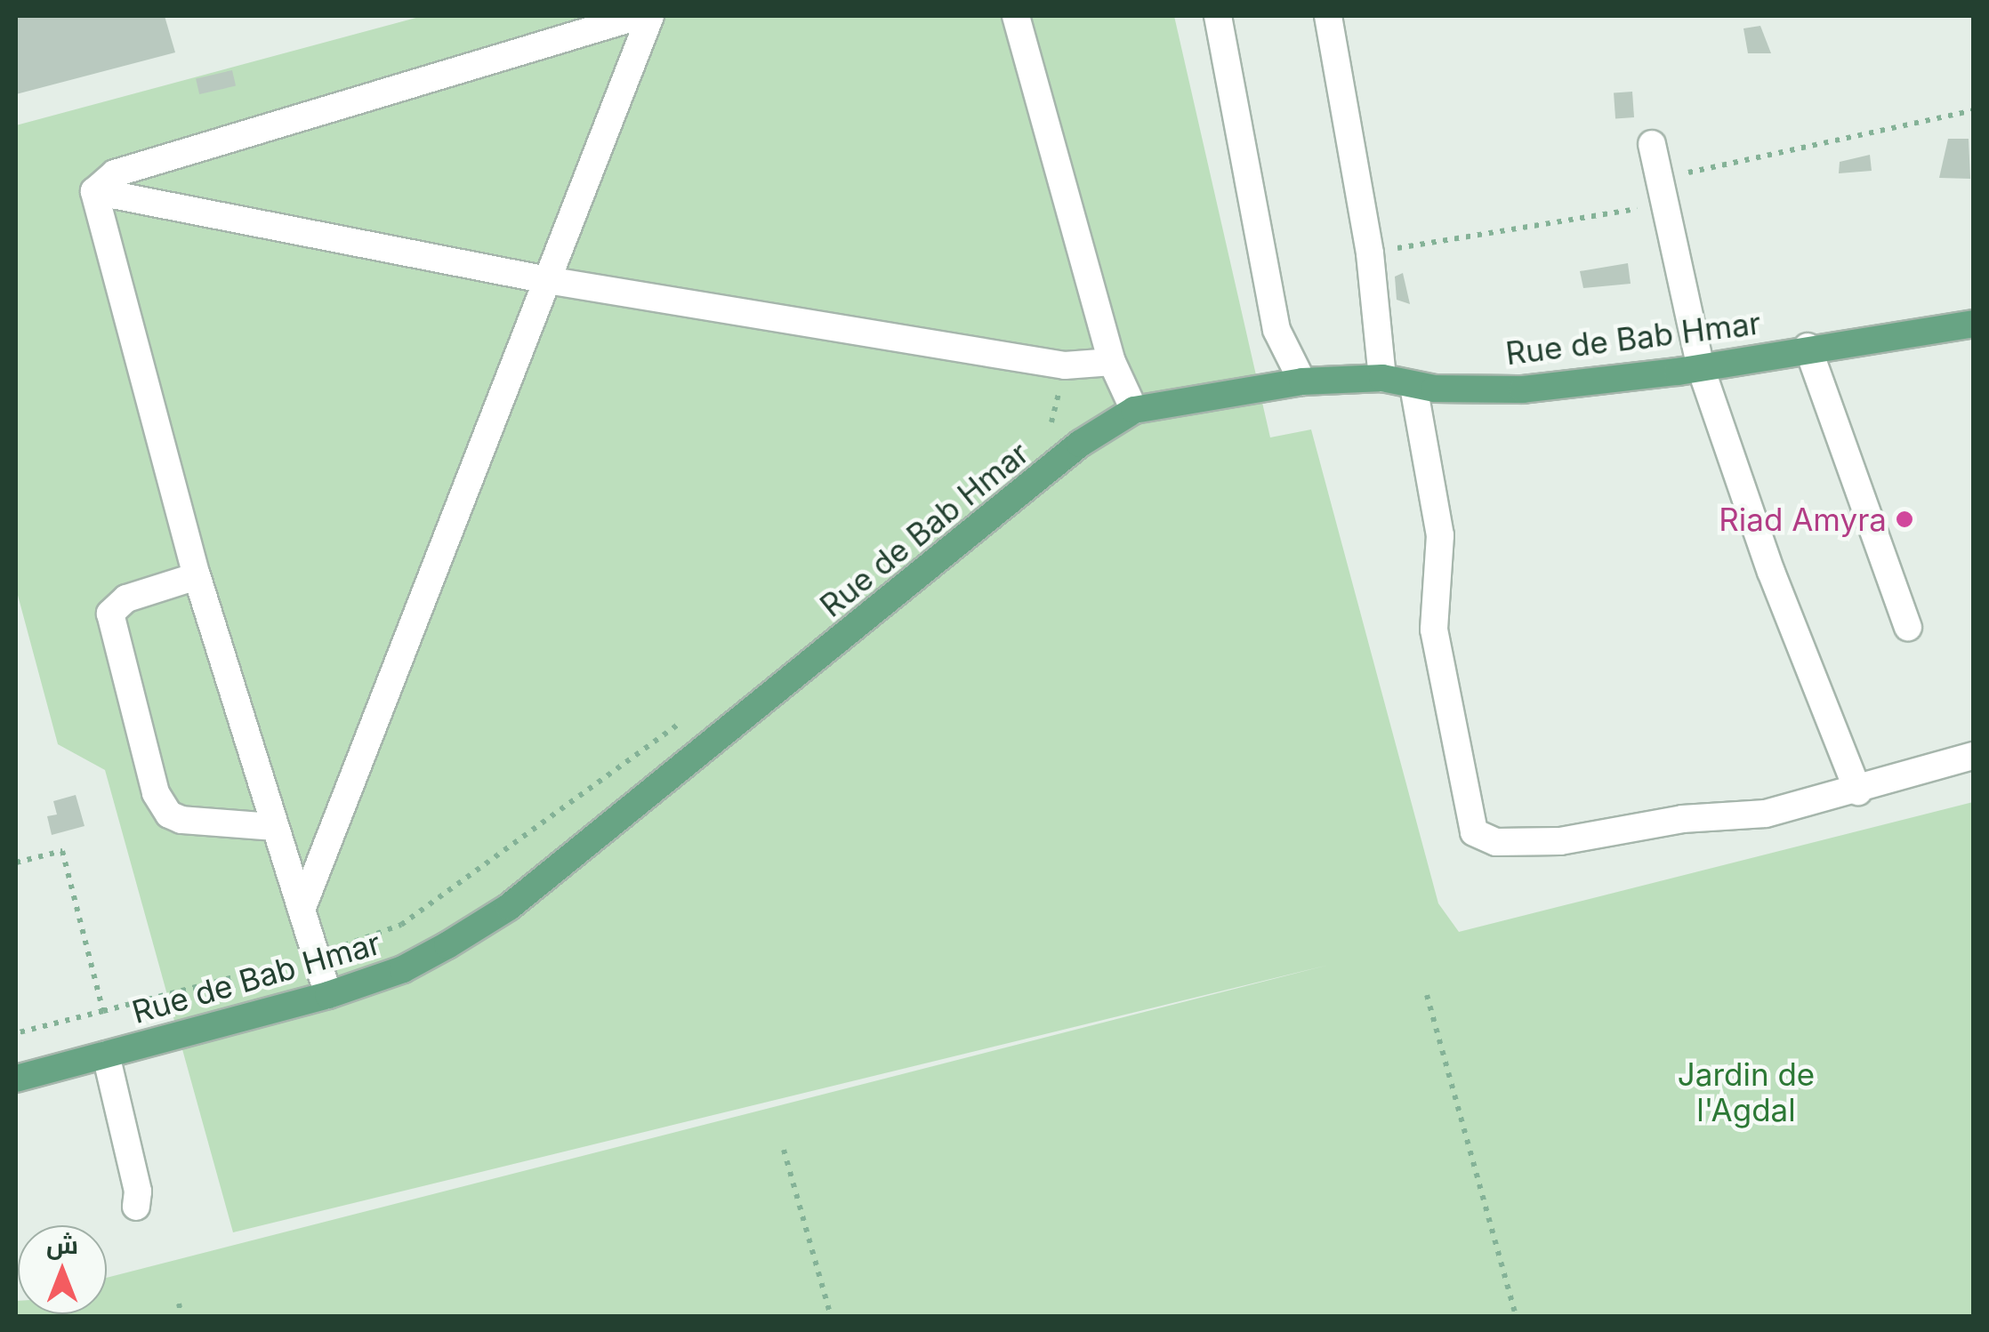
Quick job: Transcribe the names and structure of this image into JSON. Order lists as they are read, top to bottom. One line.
{"streets":{"main road":["Rue de Bab Hmar"]},"parks":["Jardin de l'Agdal"],"places":["Riad Amyra"],"north":"top"}
